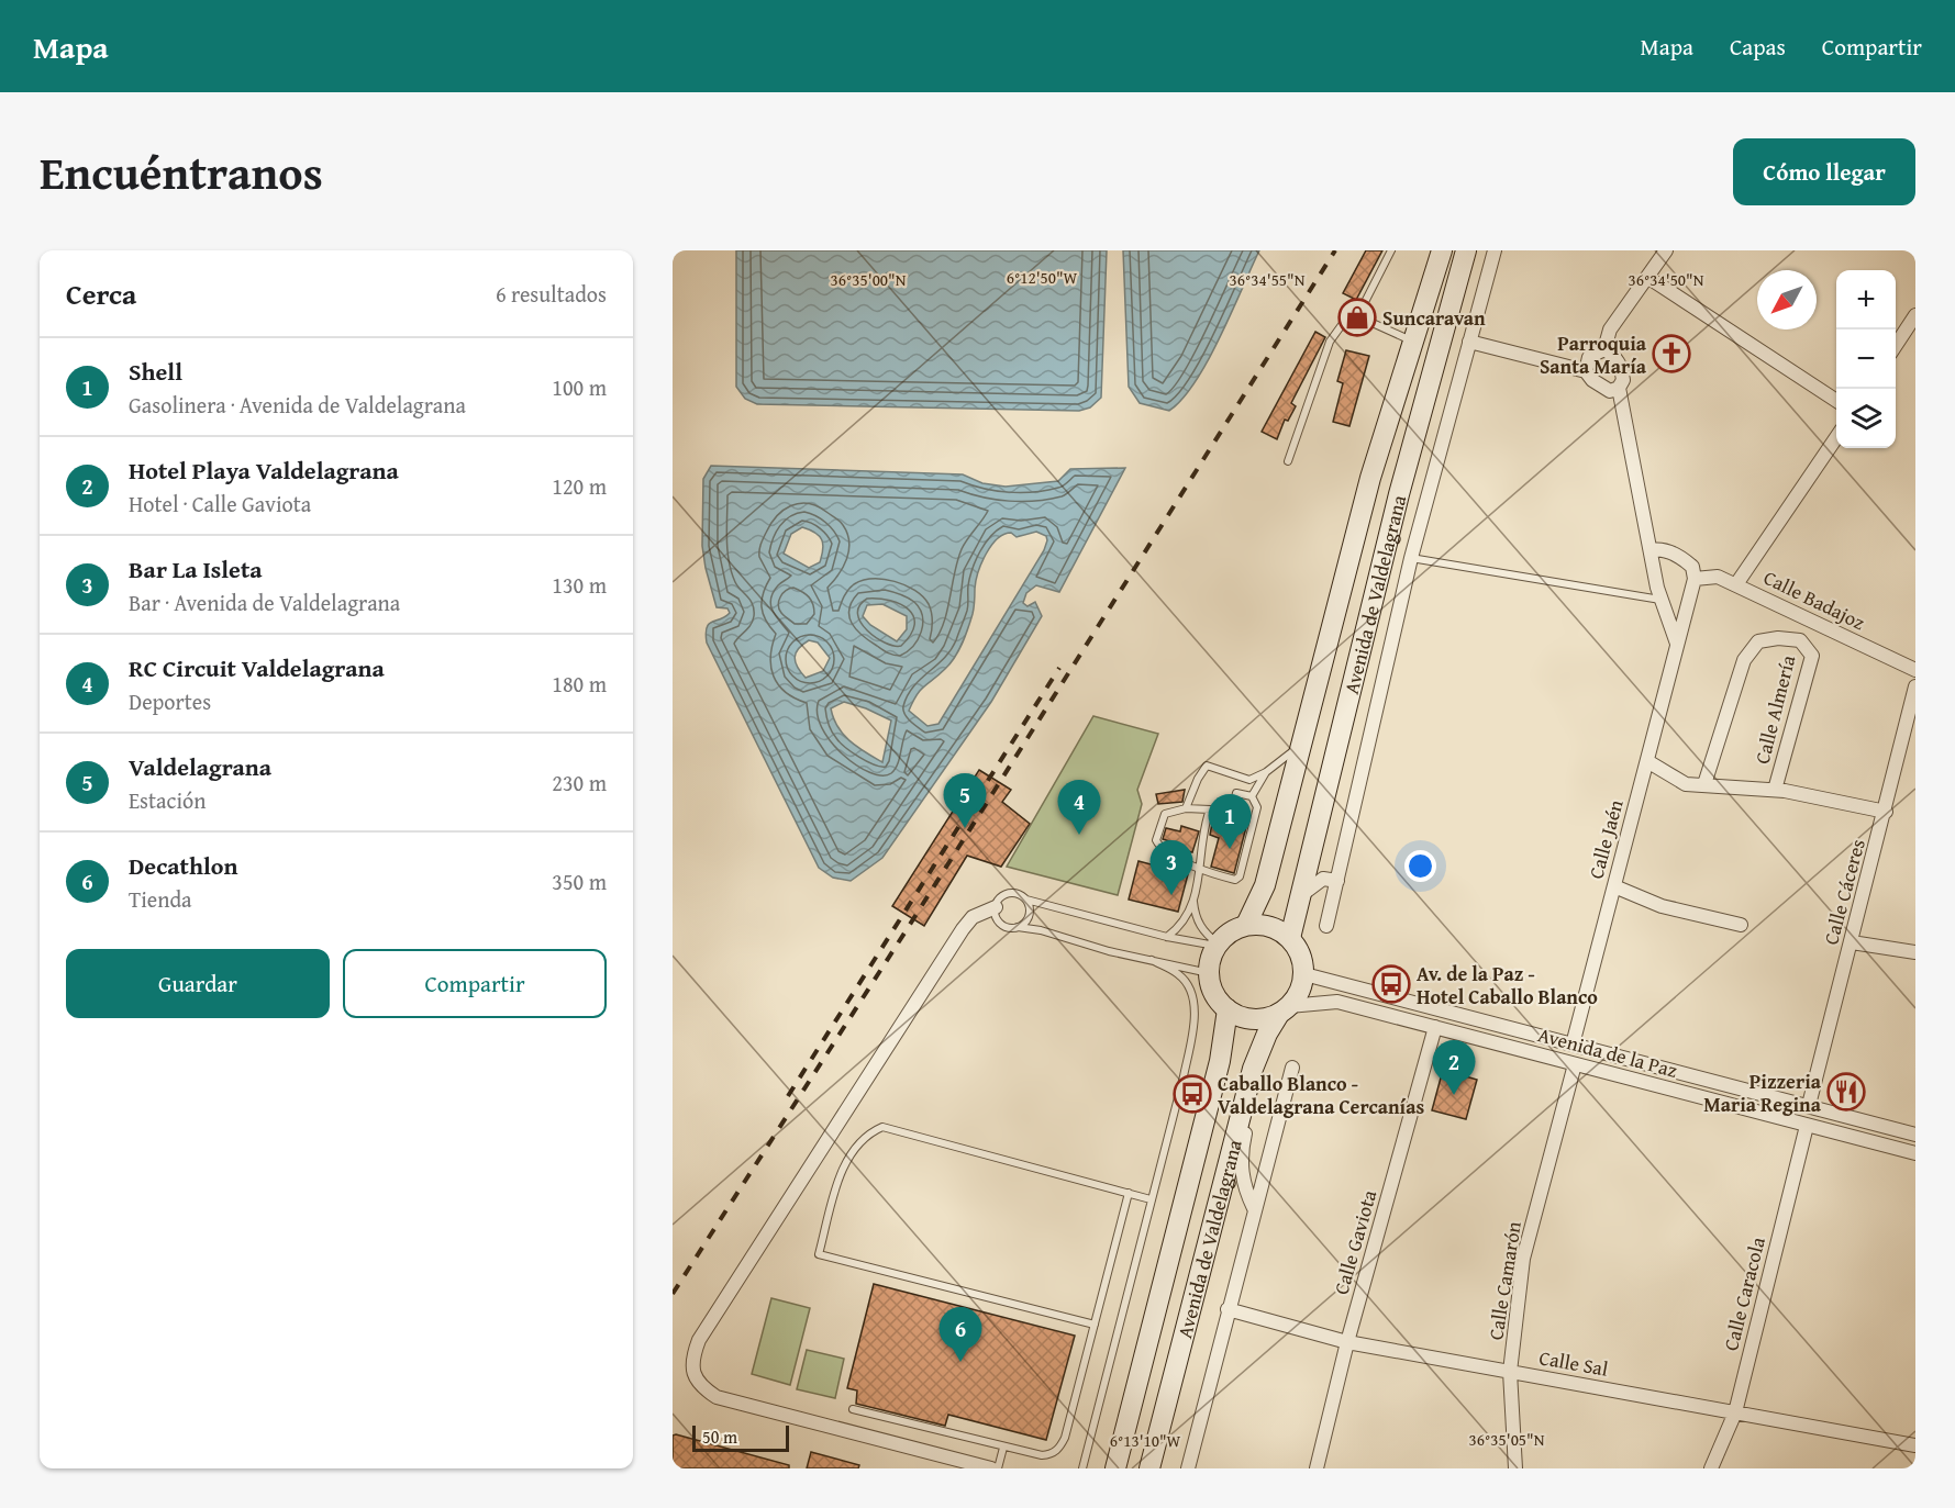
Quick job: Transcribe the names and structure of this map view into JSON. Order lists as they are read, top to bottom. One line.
{"streets":{"main road":["Avenida de Valdelagrana"],"street":["Calle Badajoz","Calle Almería","Calle Jaén","Calle Cáceres","Avenida de la Paz","Calle Gaviota","Calle Camarón","Calle Caracola","Calle Sal"]},"crossings":[["Avenida de Valdelagrana","Avenida de la Paz"],["Calle Badajoz","Calle Jaén"],["Calle Jaén","Avenida de la Paz"],["Calle Cáceres","Avenida de la Paz"],["Avenida de la Paz","Calle Gaviota"],["Avenida de la Paz","Calle Camarón"],["Avenida de la Paz","Calle Caracola"],["Calle Gaviota","Calle Sal"],["Calle Camarón","Calle Sal"],["Calle Caracola","Calle Sal"]],"places":{"shop":["Suncaravan"],"church":["Parroquia Santa María"],"bus stop":["Av. de la Paz - Hotel Caballo Blanco","Caballo Blanco - Valdelagrana Cercanías"],"restaurant":["Pizzeria Maria Regina"]},"scale_bar":"50 m","north":"bottom left","page":{"header":"Mapa","nav":["Mapa","Capas","Compartir"],"title":"Encuéntranos","buttons":["Cómo llegar",["Guardar","Compartir"]],"heading":["Cerca","6 resultados"],"map_buttons":["+","−"],"list":[{"mark":"1","name":"Shell","note":"Gasolinera · Avenida de Valdelagrana","value":"100 m"},{"mark":"2","name":"Hotel Playa Valdelagrana","note":"Hotel · Calle Gaviota","value":"120 m"},{"mark":"3","name":"Bar La Isleta","note":"Bar · Avenida de Valdelagrana","value":"130 m"},{"mark":"4","name":"RC Circuit Valdelagrana","note":"Deportes","value":"180 m"},{"mark":"5","name":"Valdelagrana","note":"Estación","value":"230 m"},{"mark":"6","name":"Decathlon","note":"Tienda","value":"350 m"}],"pins":["5","4","1","3","2","6"],"scale":"50 m"},"coordinates":["6°12'50\"W","36°35'00\"N","36°34'55\"N","36°34'50\"N","36°35'05\"N","6°13'10\"W"]}
